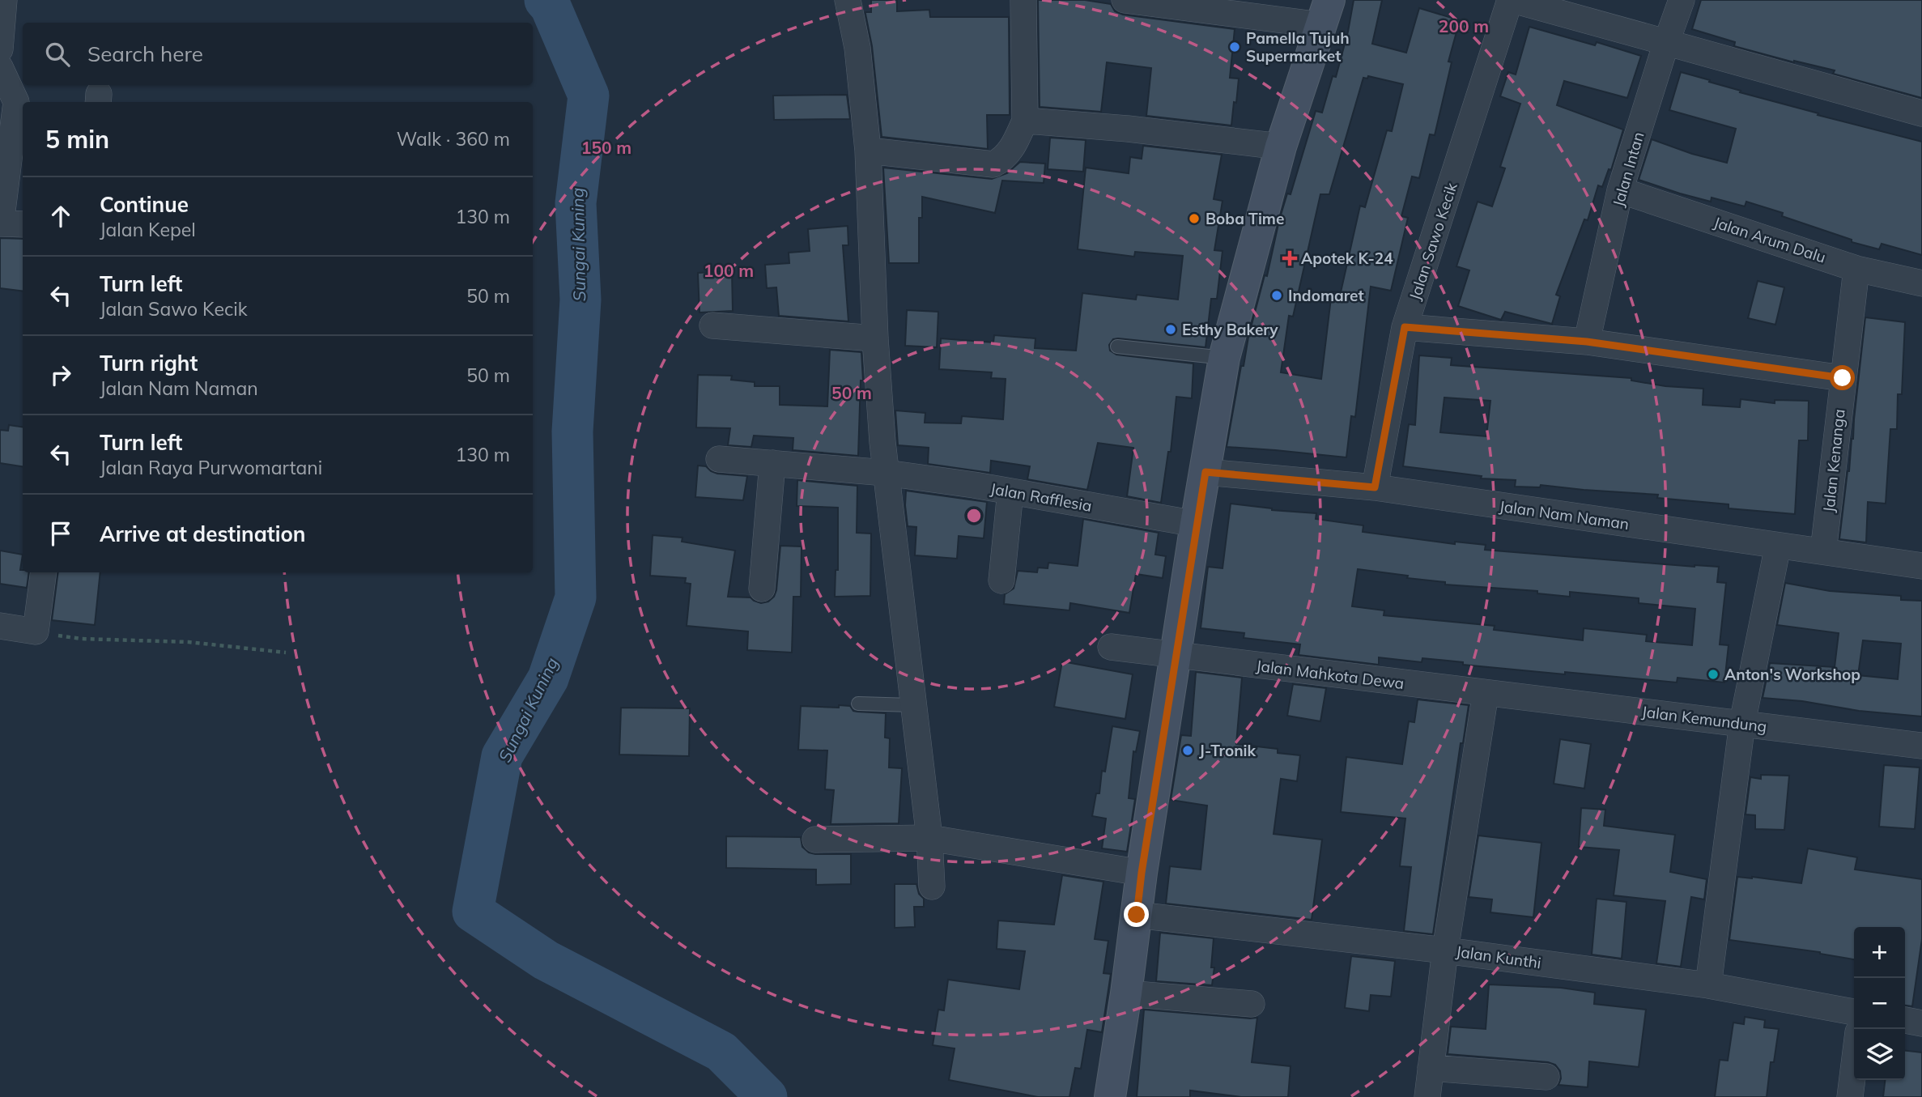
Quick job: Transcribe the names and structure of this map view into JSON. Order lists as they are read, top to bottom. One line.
{"streets":{"street":["Jalan Intan","Jalan Arum Dalu","Jalan Sawo Kecik","Jalan Kenanga","Jalan Rafflesia","Jalan Nam Naman","Jalan Mahkota Dewa","Jalan Kemundung","Jalan Kunthi"]},"crossings":[["Jalan Intan","Jalan Arum Dalu"],["Jalan Arum Dalu","Jalan Kenanga"],["Jalan Sawo Kecik","Jalan Nam Naman"],["Jalan Kenanga","Jalan Nam Naman"],["Jalan Mahkota Dewa","Jalan Kemundung"]],"water":["Sungai Kuning"],"places":{"other":["Pamella Tujuh Supermarket","Boba Time","Indomaret","Esthy Bakery","Anton's Workshop","J-Tronik"],"health":["Apotek K-24"]},"page":{"search":"Search here","heading":["5 min","Walk · 360 m"],"list":[["Continue","Jalan Kepel","130 m"],["Turn left","Jalan Sawo Kecik","50 m"],["Turn right","Jalan Nam Naman","50 m"],["Turn left","Jalan Raya Purwomartani","130 m"],"Arrive at destination"],"map_buttons":["+","−"]},"rings":["200 m","150 m","100 m","50 m"]}
